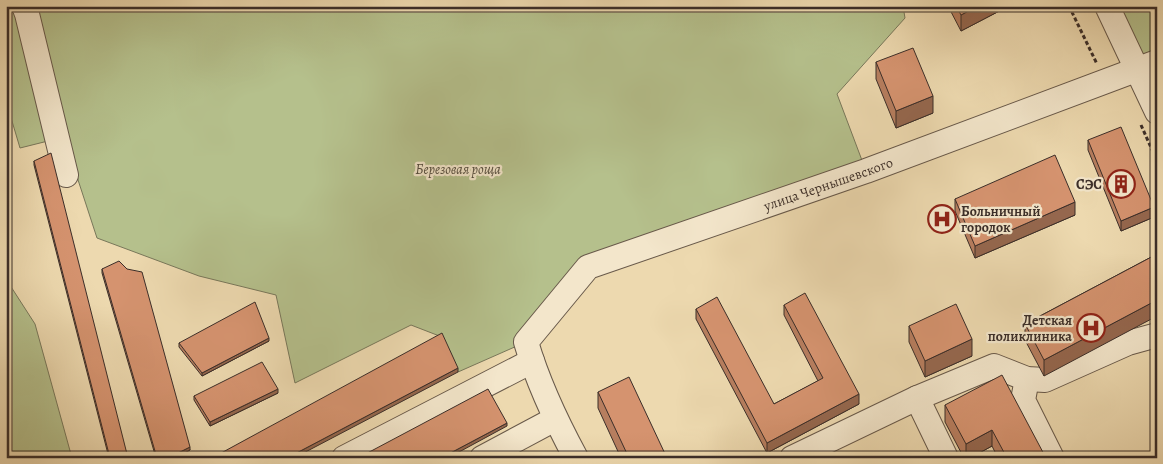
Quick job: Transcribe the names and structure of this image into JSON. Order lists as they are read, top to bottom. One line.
{"streets":{"street":["улица Чернышевского"]},"parks":["Березовая роща"],"places":{"building":["СЭС"],"hospital":["Больничный городок","Детская поликлиника"]}}
